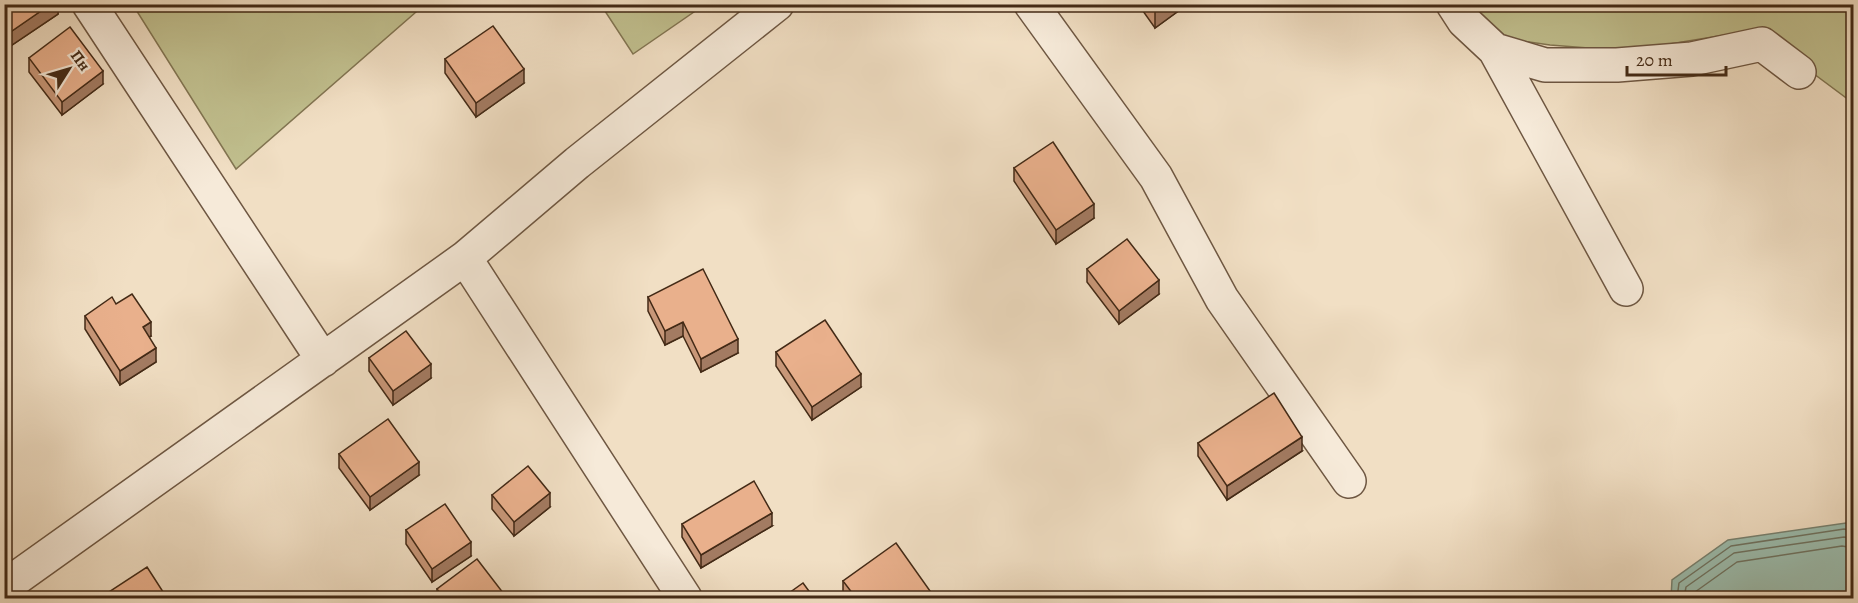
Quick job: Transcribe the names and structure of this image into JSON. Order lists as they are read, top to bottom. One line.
{"scale_bar":"20 m","north":"top right"}
